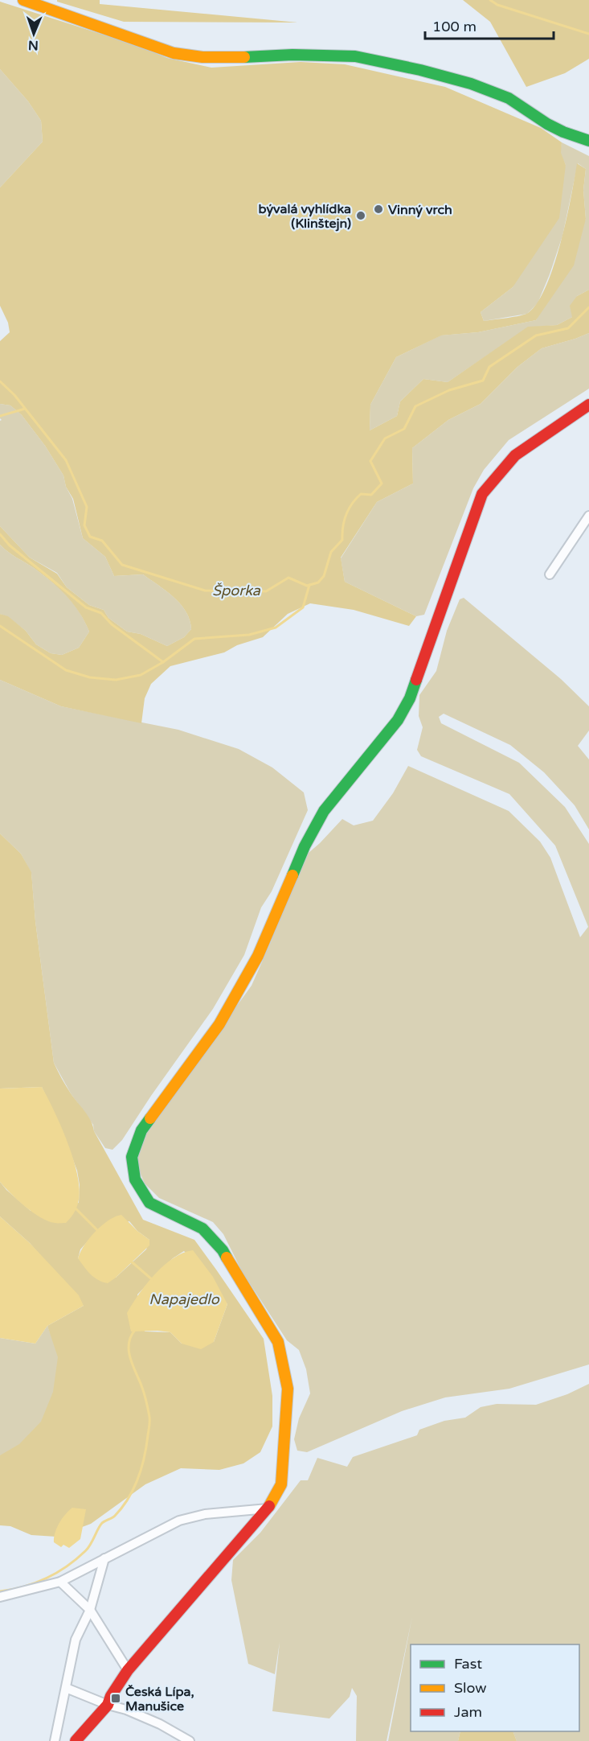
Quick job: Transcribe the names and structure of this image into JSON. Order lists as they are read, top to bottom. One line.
{"water":["Šporka","Napajedlo"],"places":{"other":["Vinný vrch","bývalá vyhlídka (Klinštejn)"],"transit":["Česká Lípa, Manušice"]},"legend":["Fast","Slow","Jam"],"scale_bar":"100 m","north":"bottom"}
